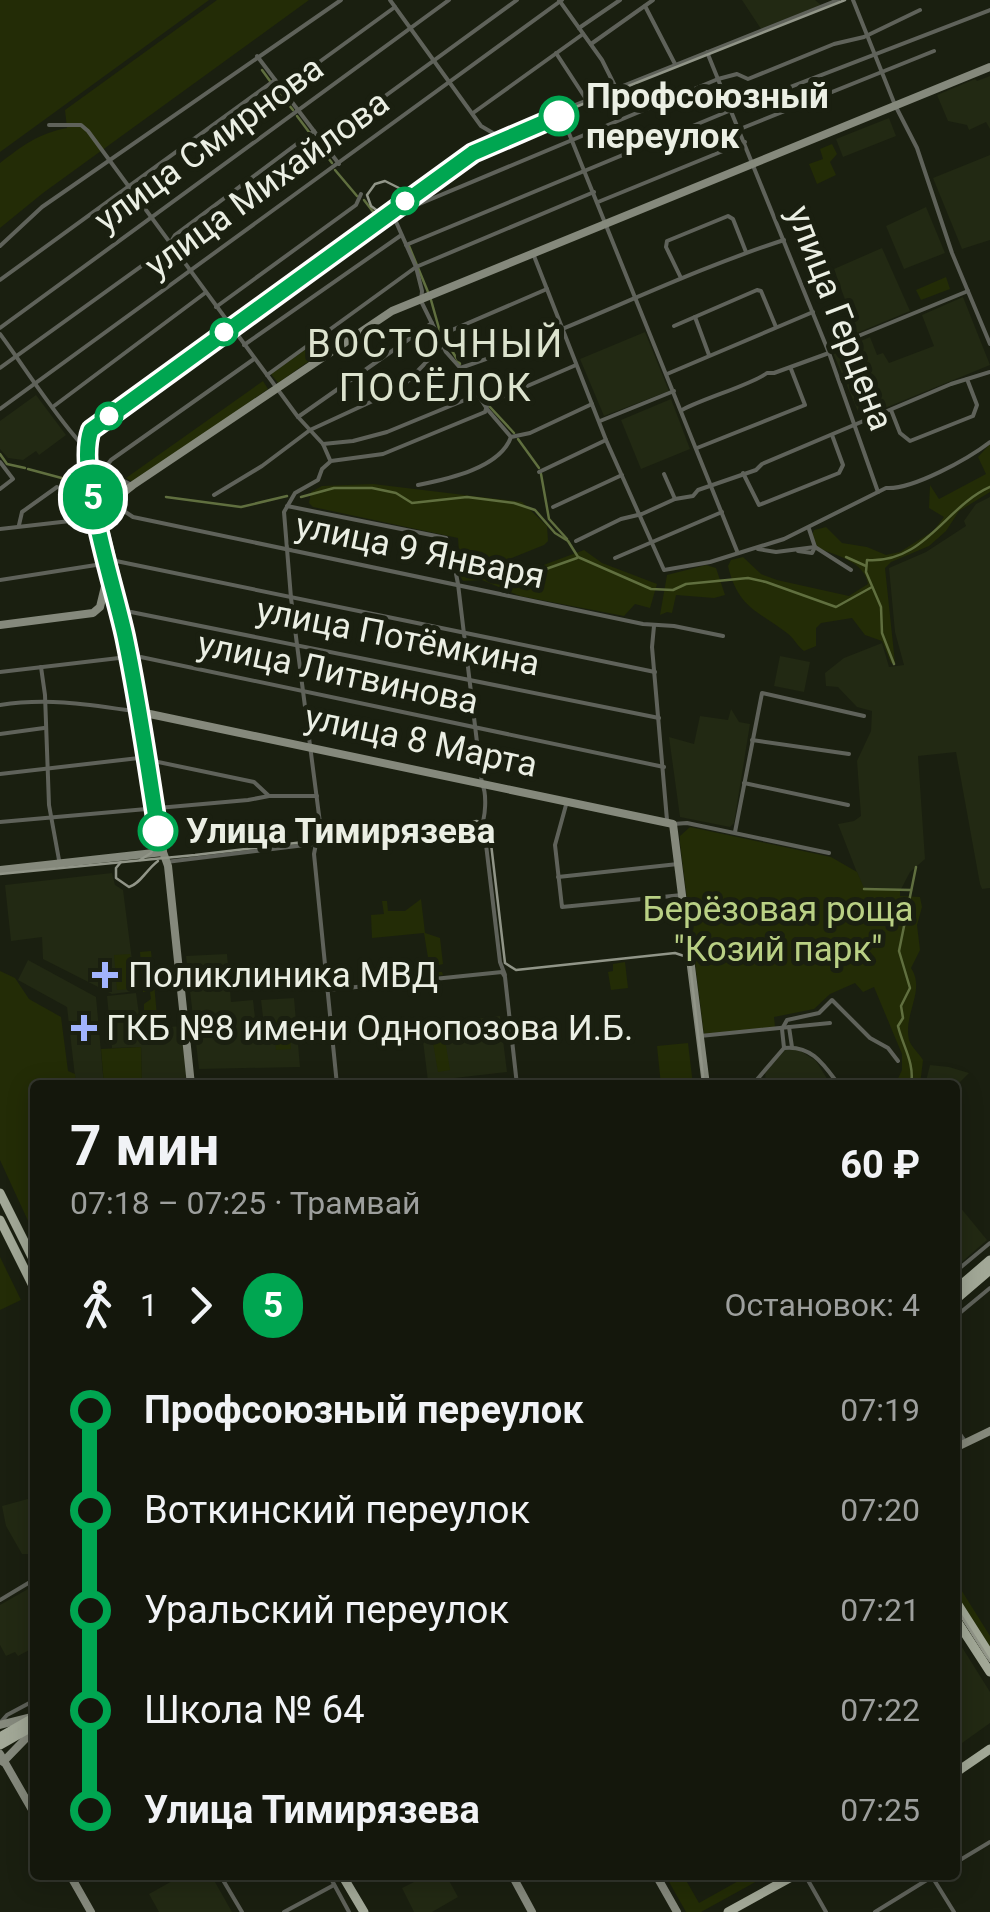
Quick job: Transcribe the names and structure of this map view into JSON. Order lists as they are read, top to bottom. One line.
{"streets":{"street":["улица Смирнова","улица Михайлова","улица Герцена","улица 9 Января","улица Потёмкина","улица Литвинова","улица 8 Марта"]},"districts":["ВОСТОЧНЫЙ ПОСЁЛОК"],"parks":["Берёзовая роща \"Козий парк\""],"places":{"other":["Профсоюзный переулок","Улица Тимирязева"],"health":["Поликлиника МВД","ГКБ №8 имени Однопозова И.Б."]},"lines":["tram line 5"],"page":{"on_map":"5","heading":["7 мин","07:18 – 07:25 · Трамвай","60 ₽"],"legs":["1","5","Остановок: 4"],"list":[{"name":"Профсоюзный переулок","value":"07:19"},{"name":"Воткинский переулок","value":"07:20"},{"name":"Уральский переулок","value":"07:21"},{"name":"Школа № 64","value":"07:22"},{"name":"Улица Тимирязева","value":"07:25"}]}}
